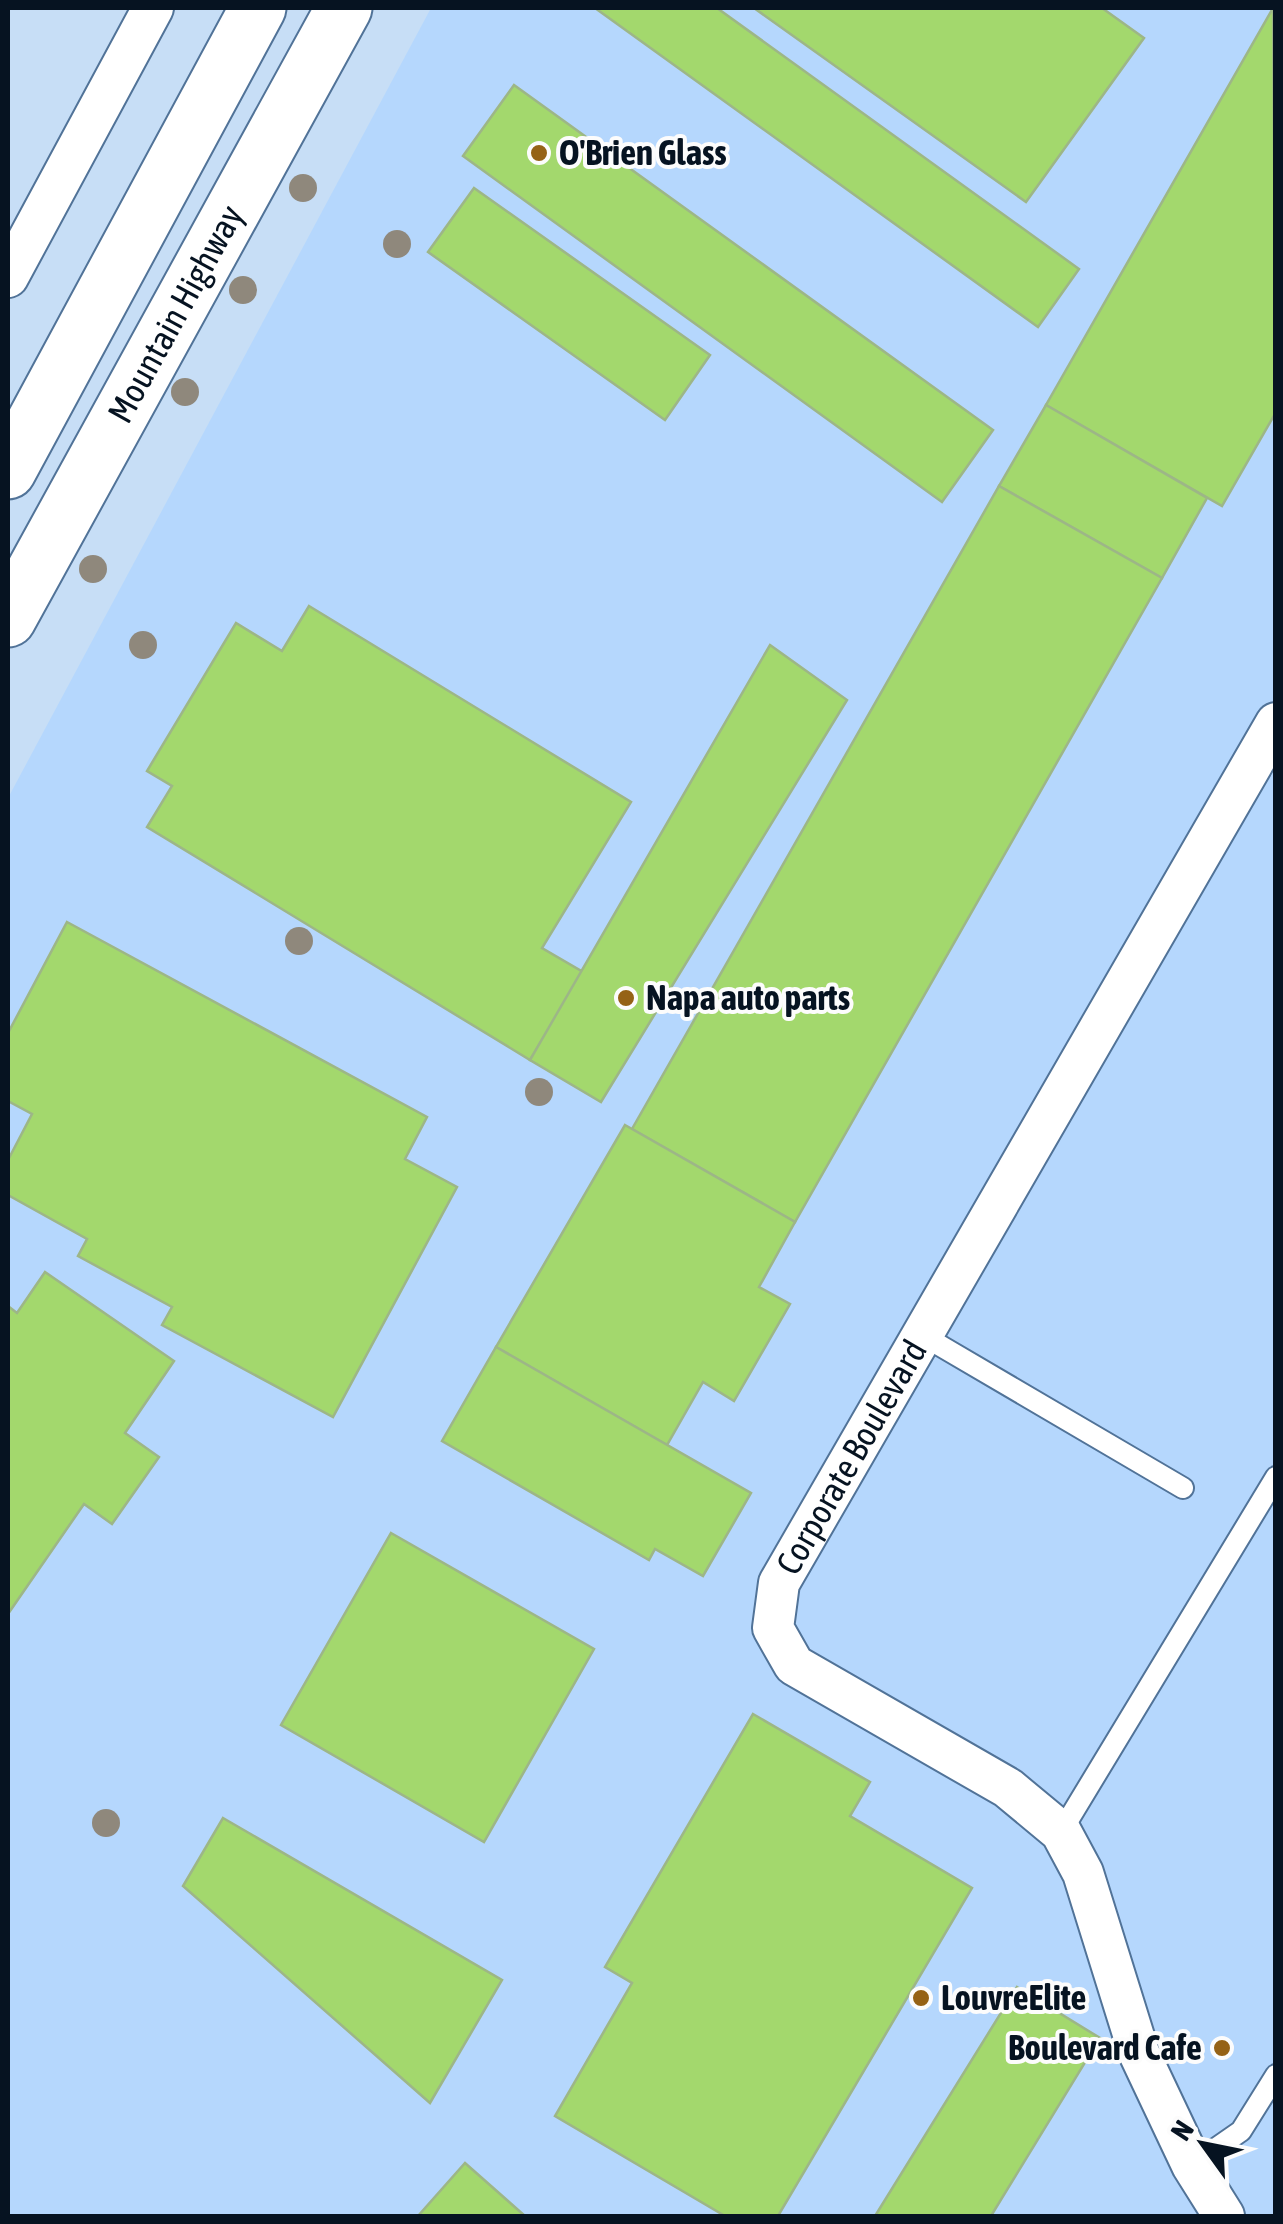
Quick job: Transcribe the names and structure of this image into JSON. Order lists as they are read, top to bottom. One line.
{"streets":{"main road":["Mountain Highway"],"street":["Corporate Boulevard"]},"places":["O'Brien Glass","Napa auto parts","LouvreElite","Boulevard Cafe"],"north":"top left"}
